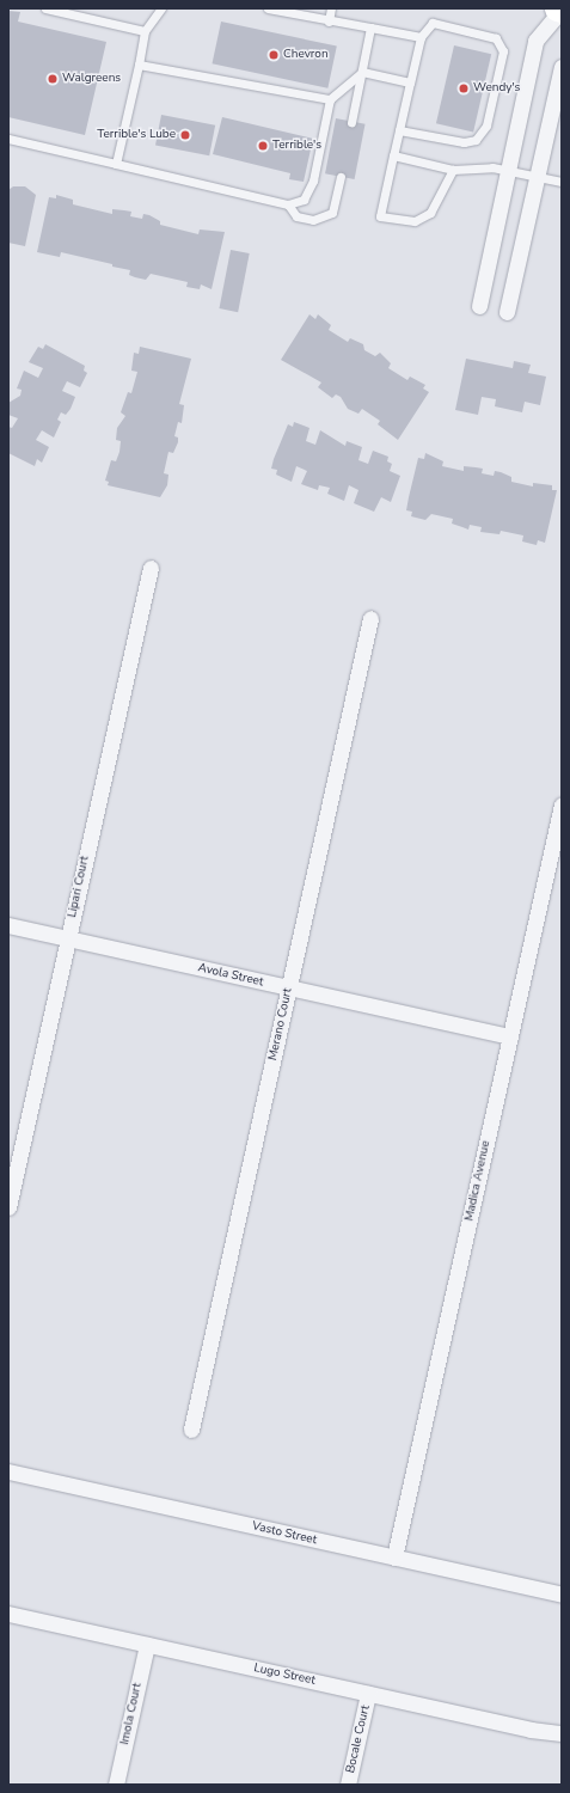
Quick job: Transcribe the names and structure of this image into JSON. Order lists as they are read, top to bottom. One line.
{"streets":{"street":["Lipari Court","Avola Street","Merano Court","Madica Avenue","Vasto Street","Lugo Street","Imola Court","Bocale Court"]},"crossings":[["Lipari Court","Avola Street"],["Avola Street","Merano Court"],["Avola Street","Madica Avenue"],["Madica Avenue","Vasto Street"],["Lugo Street","Imola Court"],["Lugo Street","Bocale Court"]],"places":["Chevron","Walgreens","Wendy's","Terrible's Lube","Terrible's"]}
